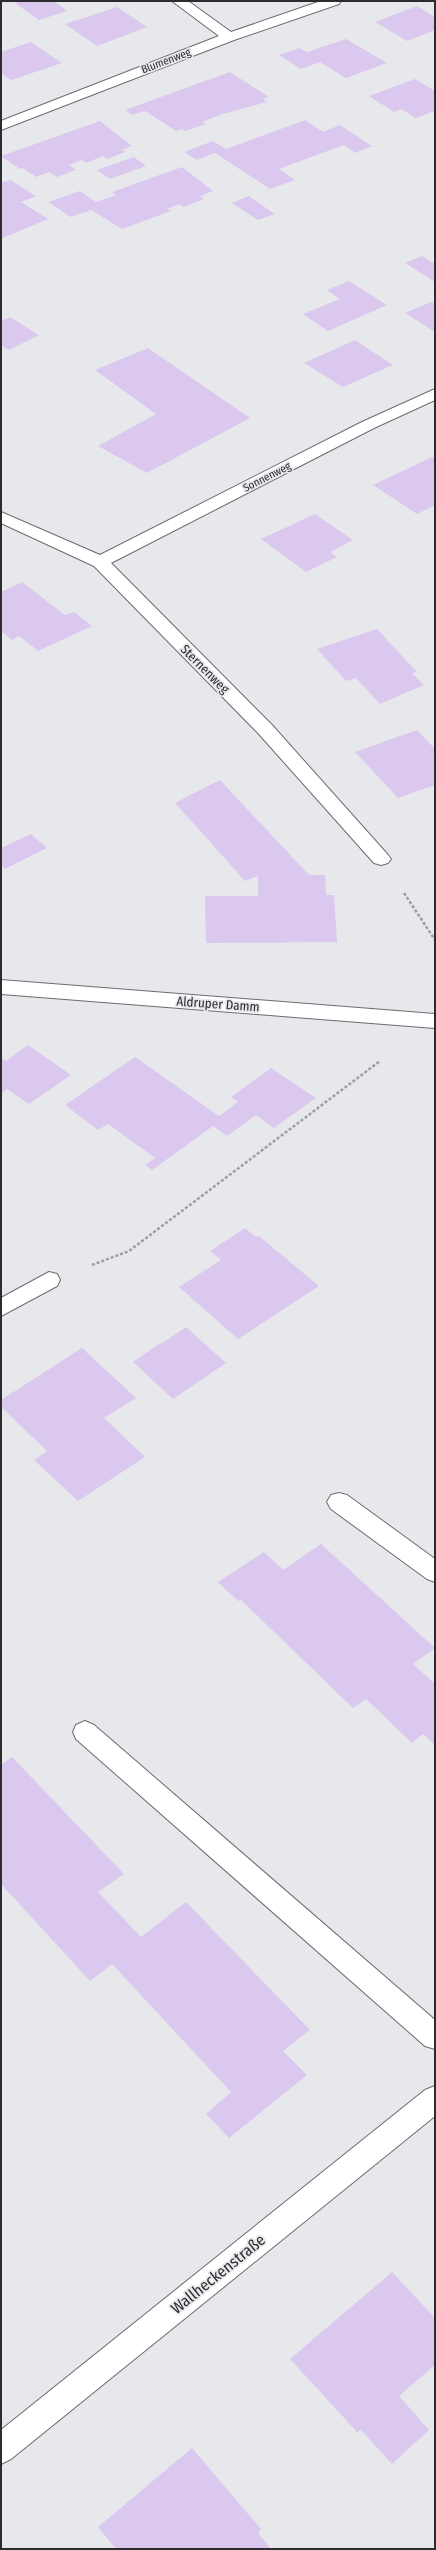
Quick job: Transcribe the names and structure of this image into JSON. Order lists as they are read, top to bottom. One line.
{"streets":{"street":["Blumenweg","Sonnenweg","Sternenweg","Aldruper Damm","Wallheckenstraße"]},"crossings":[["Sonnenweg","Sternenweg"]]}
